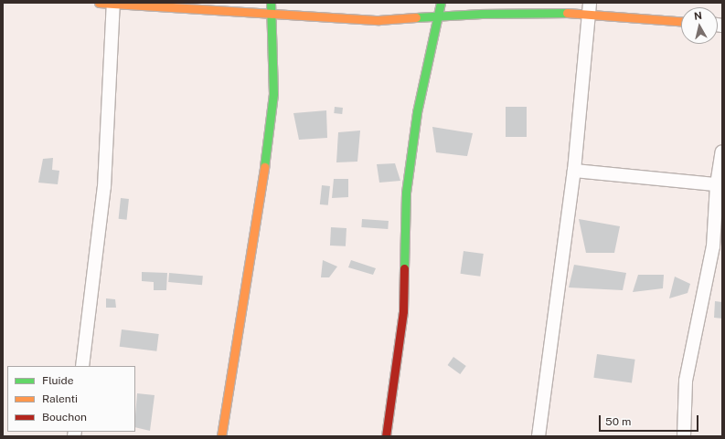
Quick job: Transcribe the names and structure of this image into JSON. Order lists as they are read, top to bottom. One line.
{"legend":["Fluide","Ralenti","Bouchon"],"scale_bar":"50 m","north":"top"}
